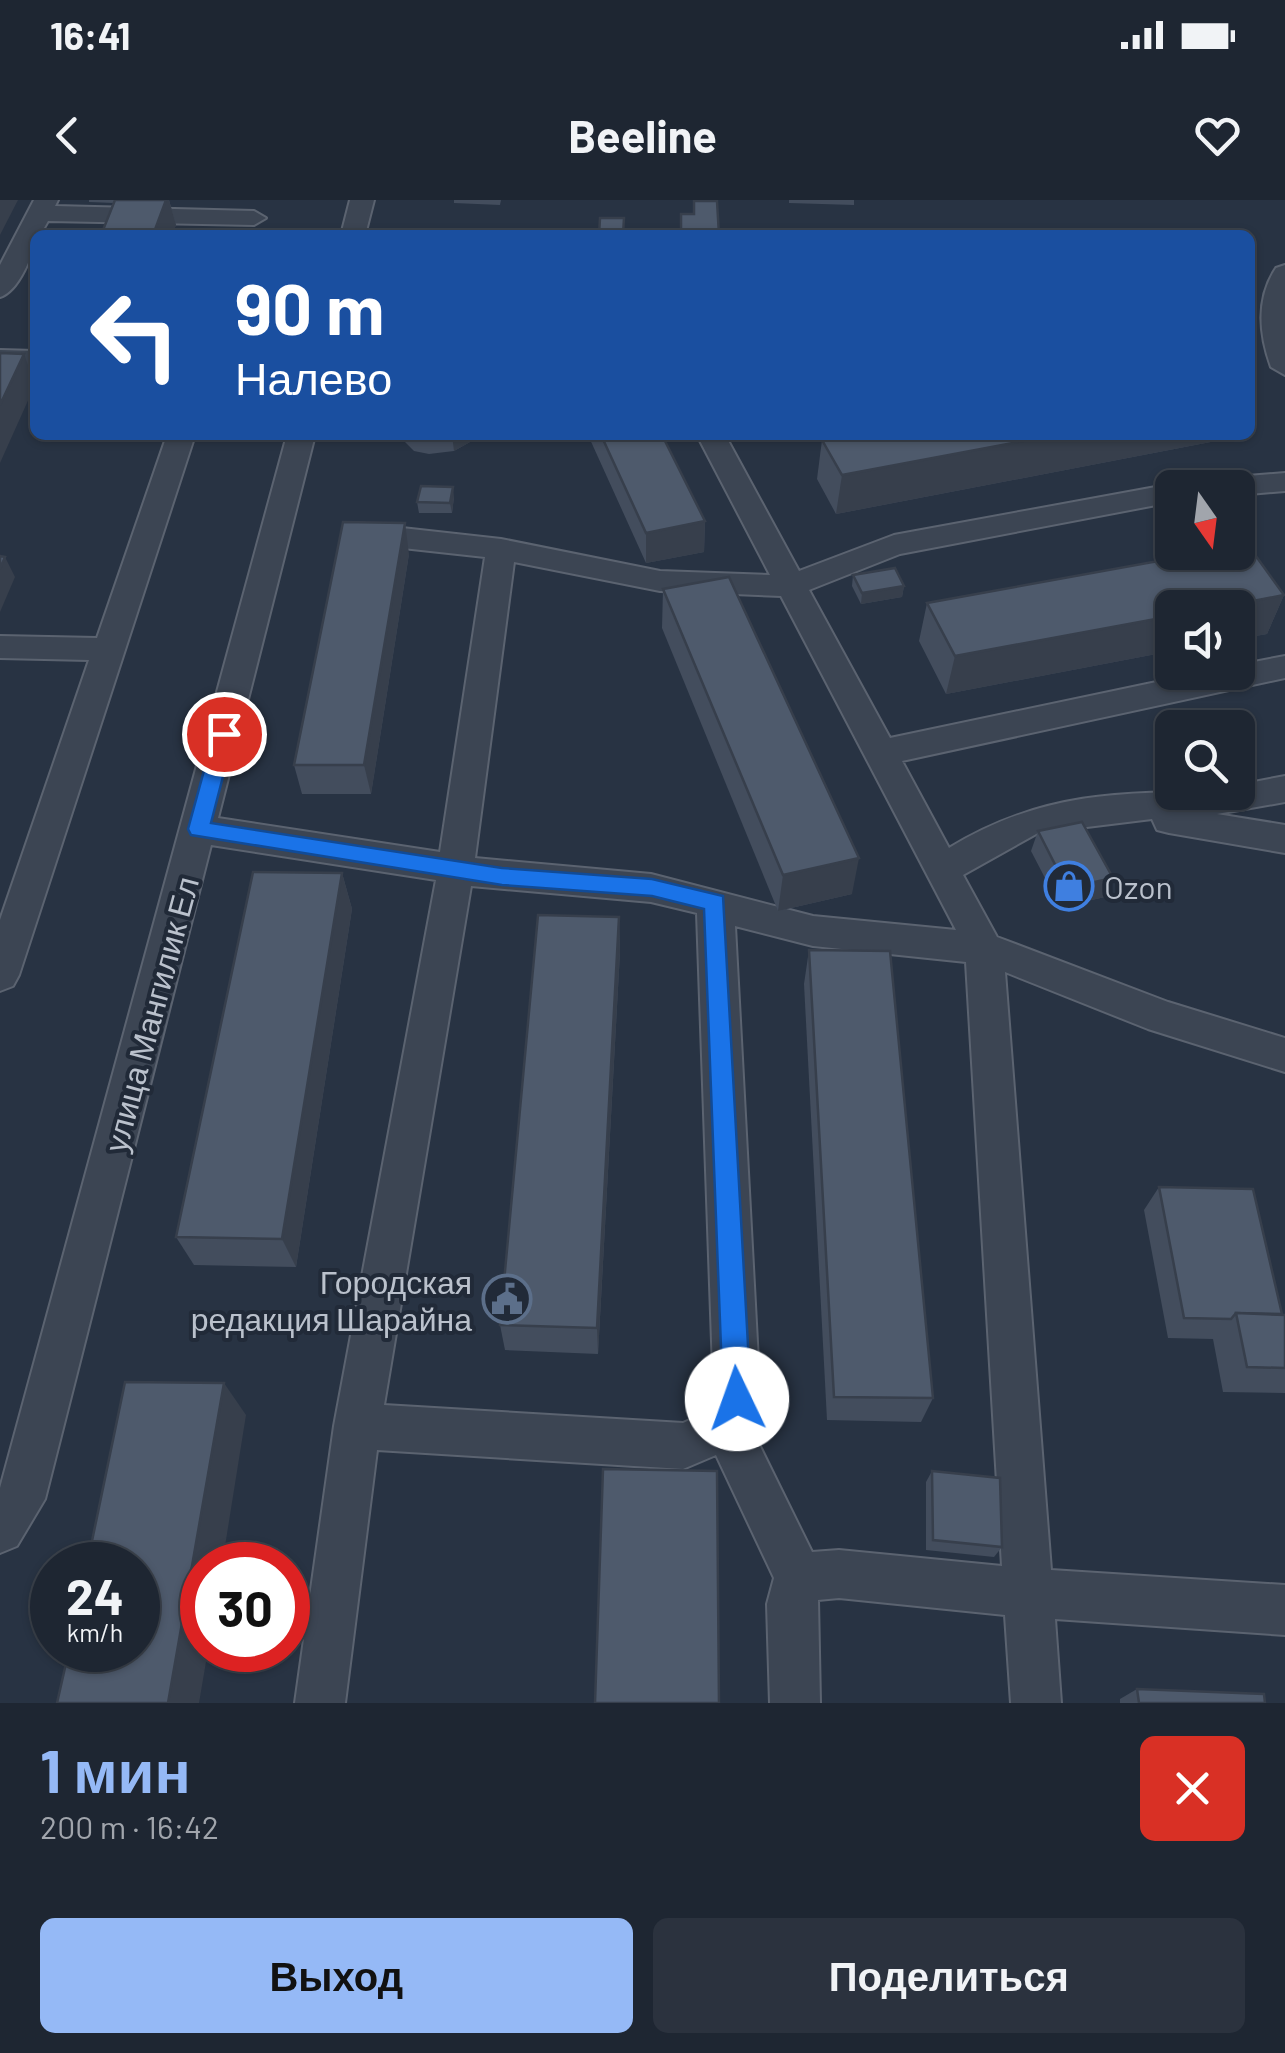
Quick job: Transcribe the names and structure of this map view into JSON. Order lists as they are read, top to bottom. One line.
{"streets":{"street":["улица Мангилик Ел"]},"places":{"shop":["Ozon"],"public building":["Городская редакция Шарайна"]},"north":"bottom","page":{"status":"16:41","header":"Beeline","turn":["90 m","Налево"],"speed":"24 km/h","limit":"30","heading":["1 мин","200 m · 16:42"],"buttons":["Выход","Поделиться"]}}
